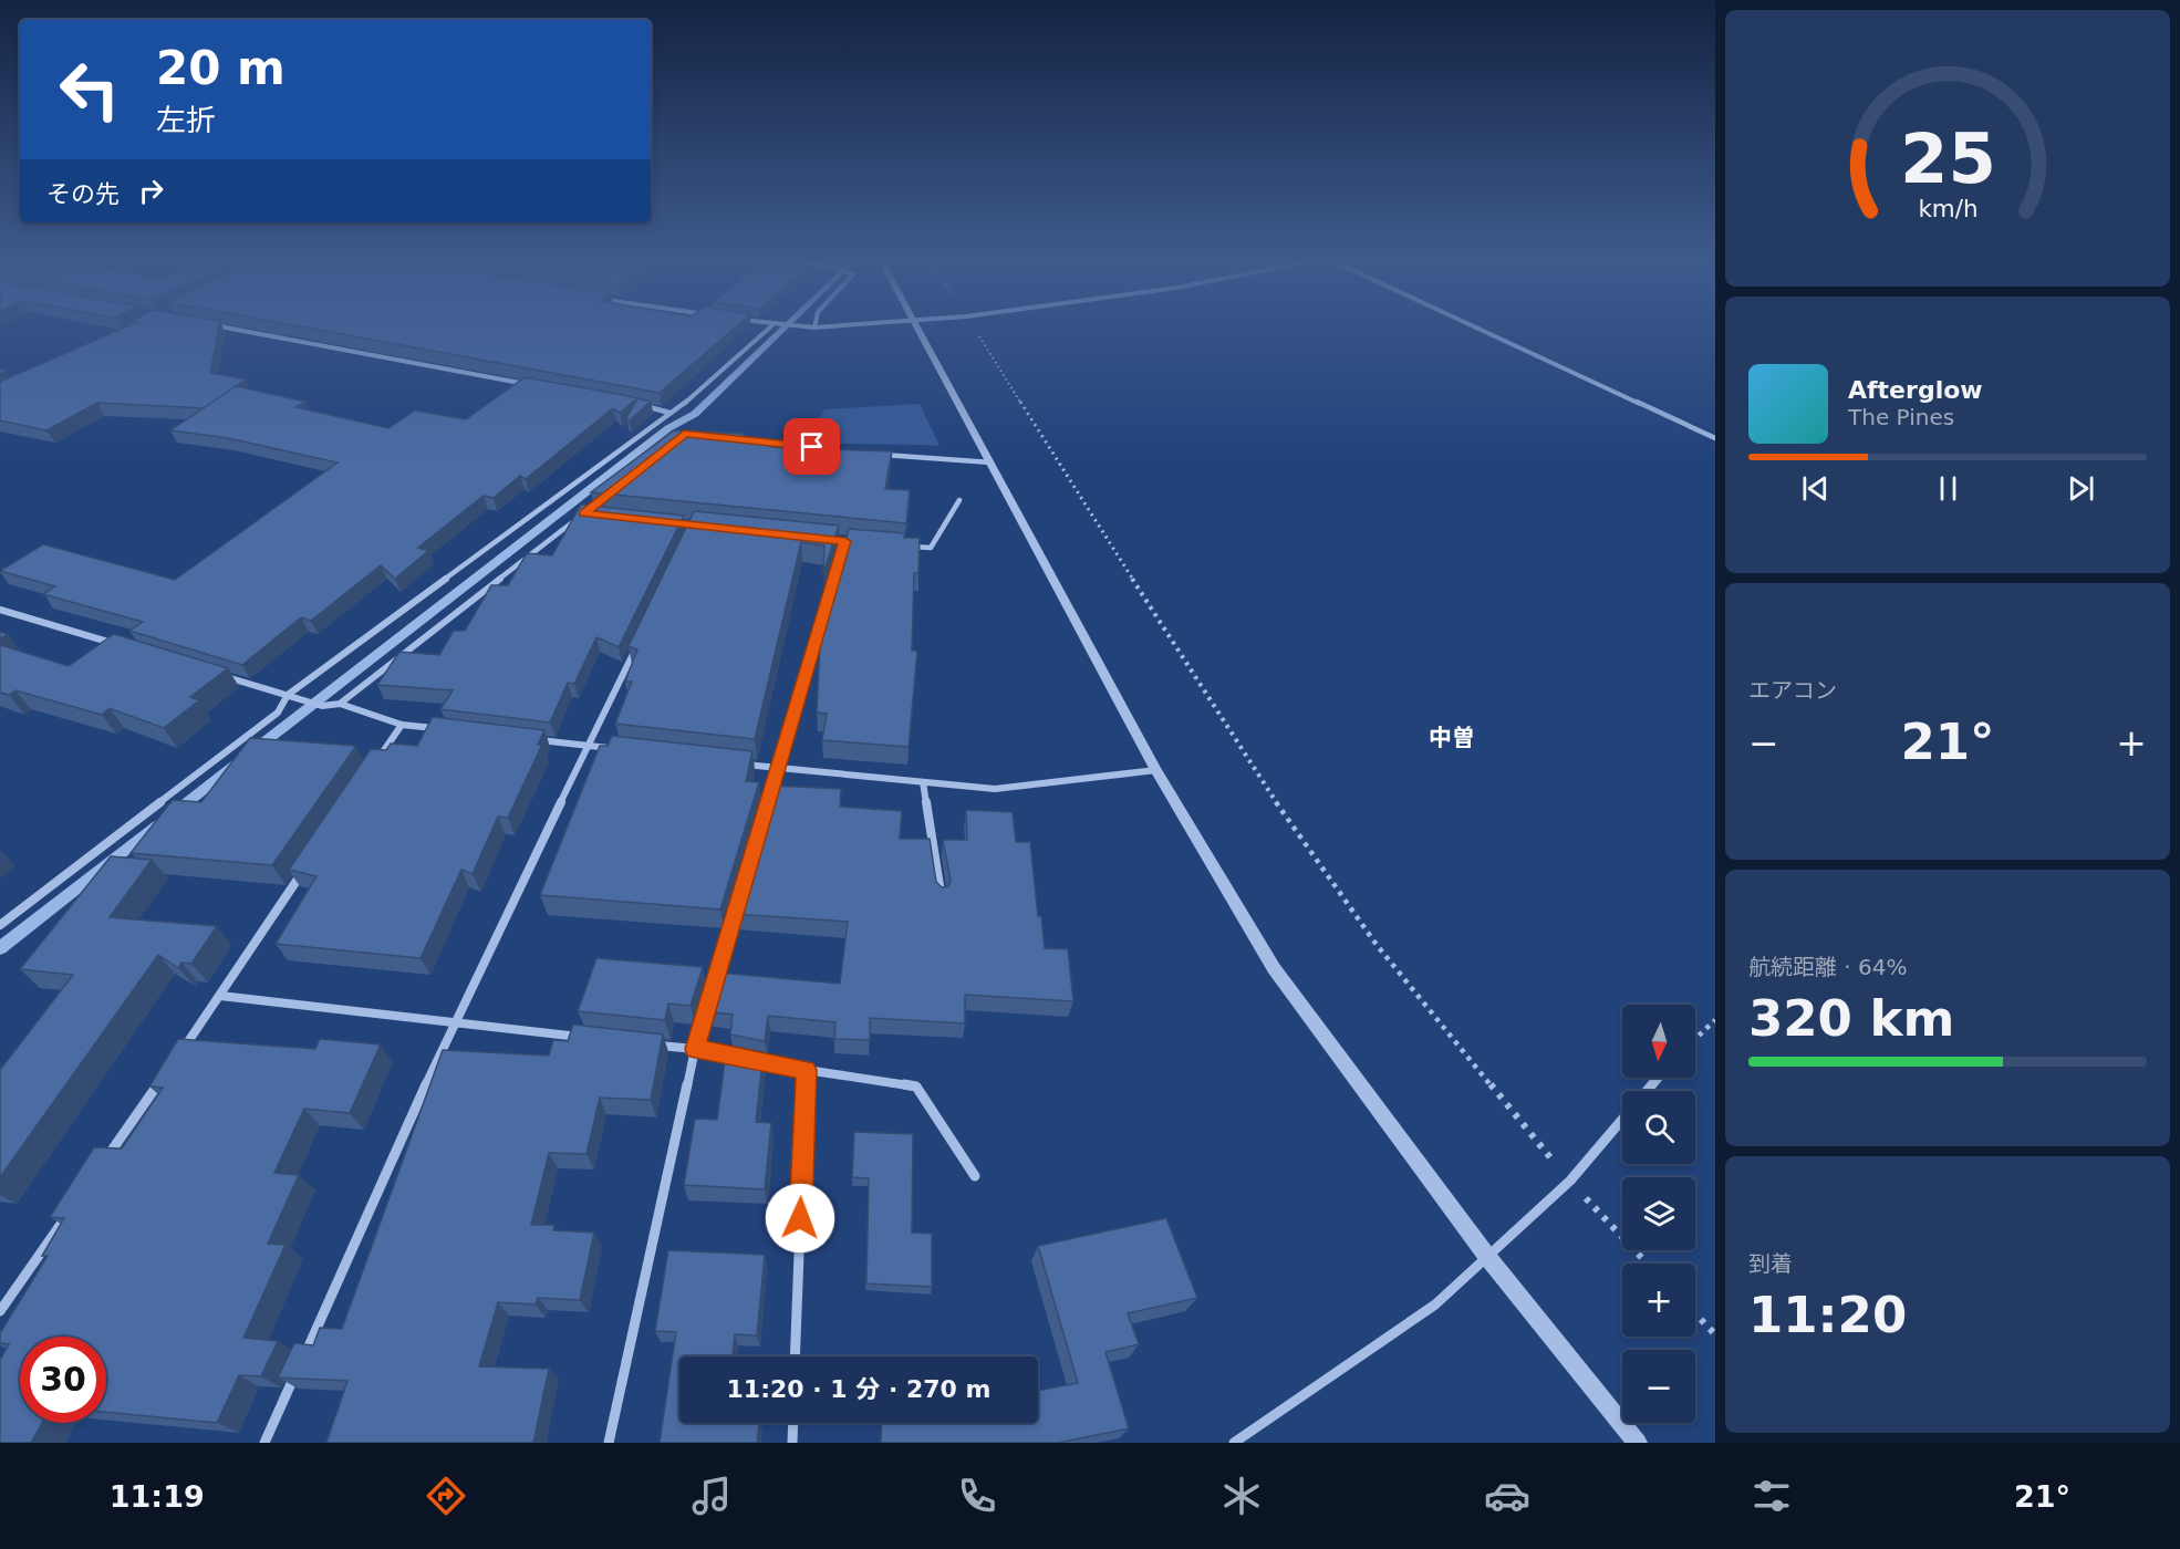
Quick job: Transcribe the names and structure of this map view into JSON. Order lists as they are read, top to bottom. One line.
{"districts":["中曽"],"north":"bottom","page":{"turn":["20 m","左折"],"then":"その先","song":["Afterglow","The Pines"],"tile":["エアコン",["航続距離 · 64%","320 km"],["到着","11:20"]],"heat":["−","21°","+"],"map_buttons":["+","−"],"limit":"30","trip":"11:20 · 1 分 · 270 m","tabs":["11:19","21°"],"gauge":["25","km/h"]}}
